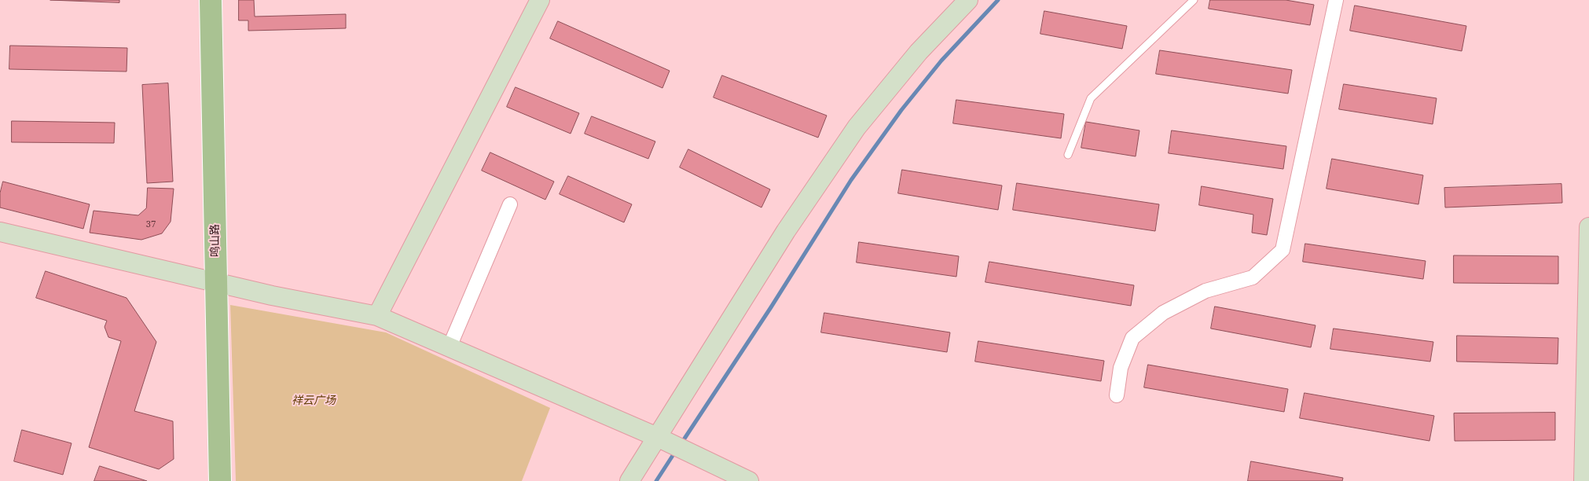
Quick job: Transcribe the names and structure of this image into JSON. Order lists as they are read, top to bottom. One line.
{"streets":{"main road":["鸣山路"]},"parks":["祥云广场"],"house_numbers":["37"]}
